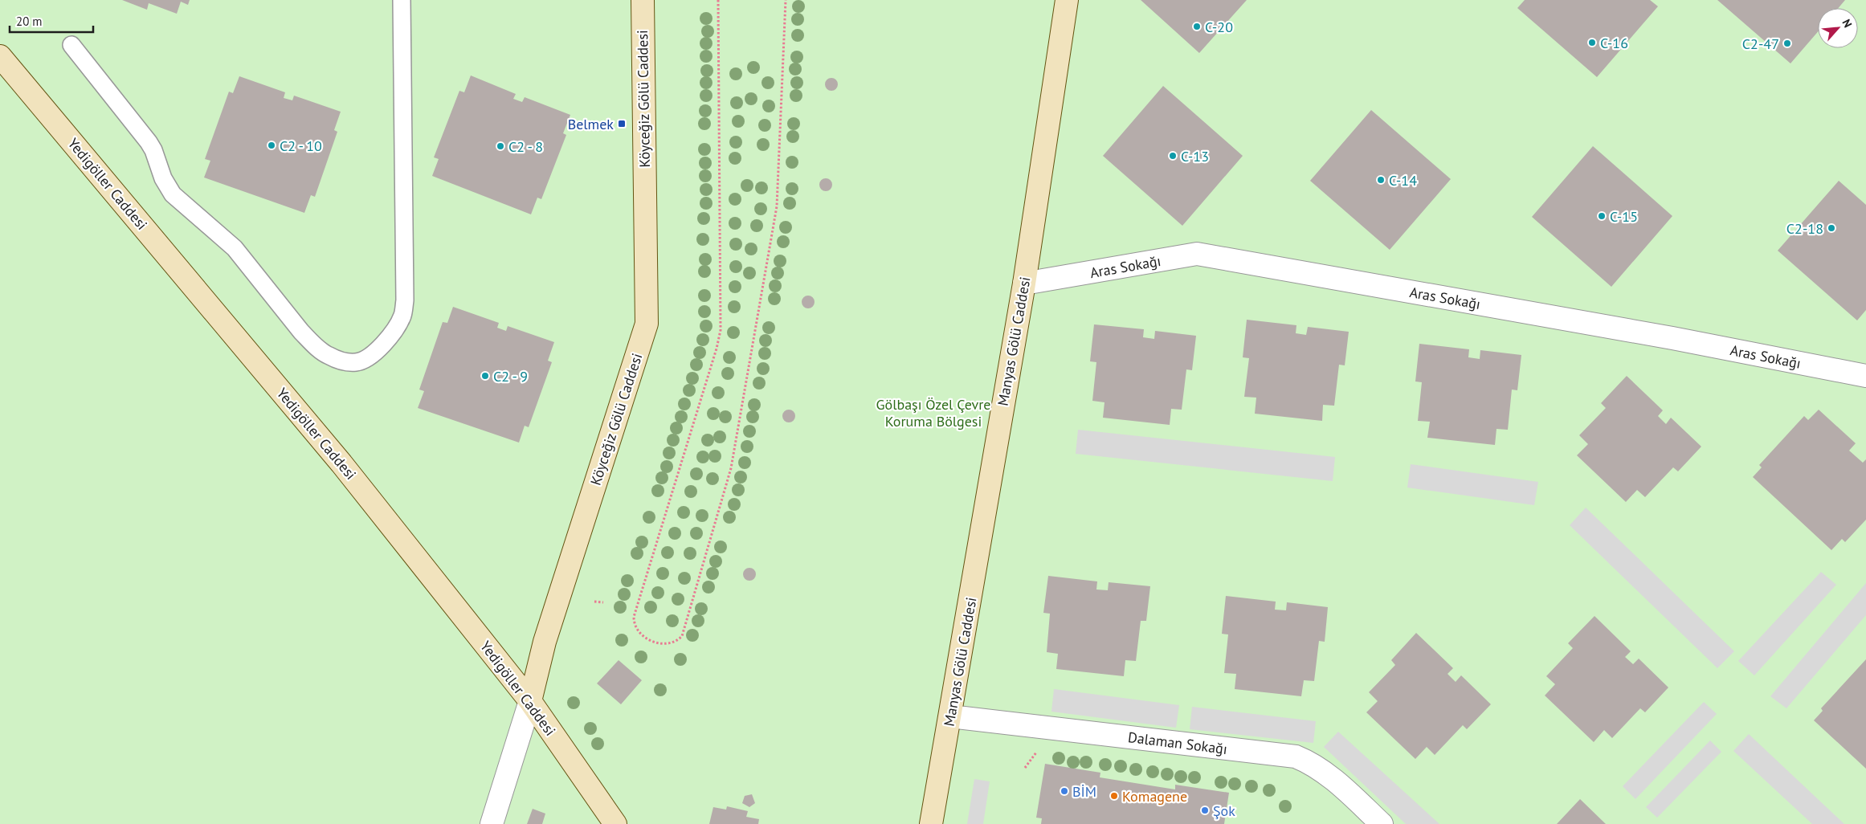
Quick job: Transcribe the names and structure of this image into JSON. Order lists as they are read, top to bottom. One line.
{"streets":{"street":["Köyceğiz Gölü Caddesi","Yedigöller Caddesi","Aras Sokağı","Manyas Gölü Caddesi","Dalaman Sokağı"]},"crossings":[["Köyceğiz Gölü Caddesi","Yedigöller Caddesi"],["Aras Sokağı","Manyas Gölü Caddesi"],["Manyas Gölü Caddesi","Dalaman Sokağı"]],"parks":["Gölbaşı Özel Çevre Koruma Bölgesi"],"places":{"other":["C-20","C-16","C2-47","C2 - 10","C2 - 8","C-13","C-14","C-15","C2-18","C2 - 9","BİM","Komagene","Şok"],"transit":["Belmek"]},"scale_bar":"20 m","north":"top right"}
